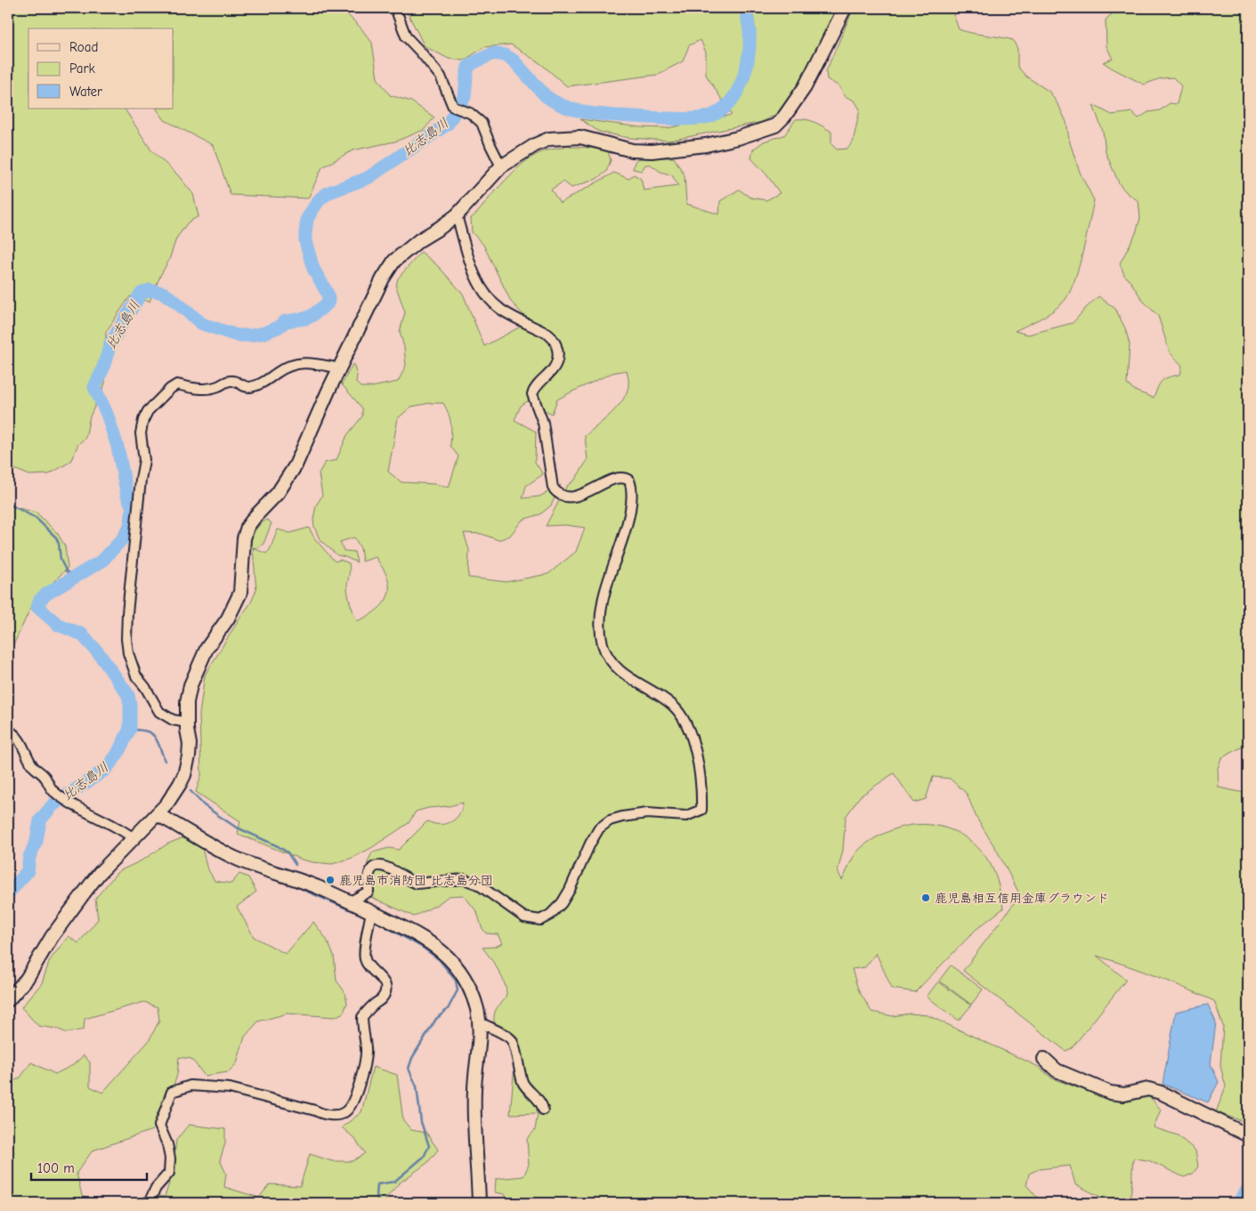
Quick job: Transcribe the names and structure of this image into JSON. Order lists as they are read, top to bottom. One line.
{"water":["比志島川"],"places":["鹿児島市消防団 比志島分団","鹿児島相互信用金庫グラウンド"],"legend":["Road","Park","Water"],"scale_bar":"100 m"}
